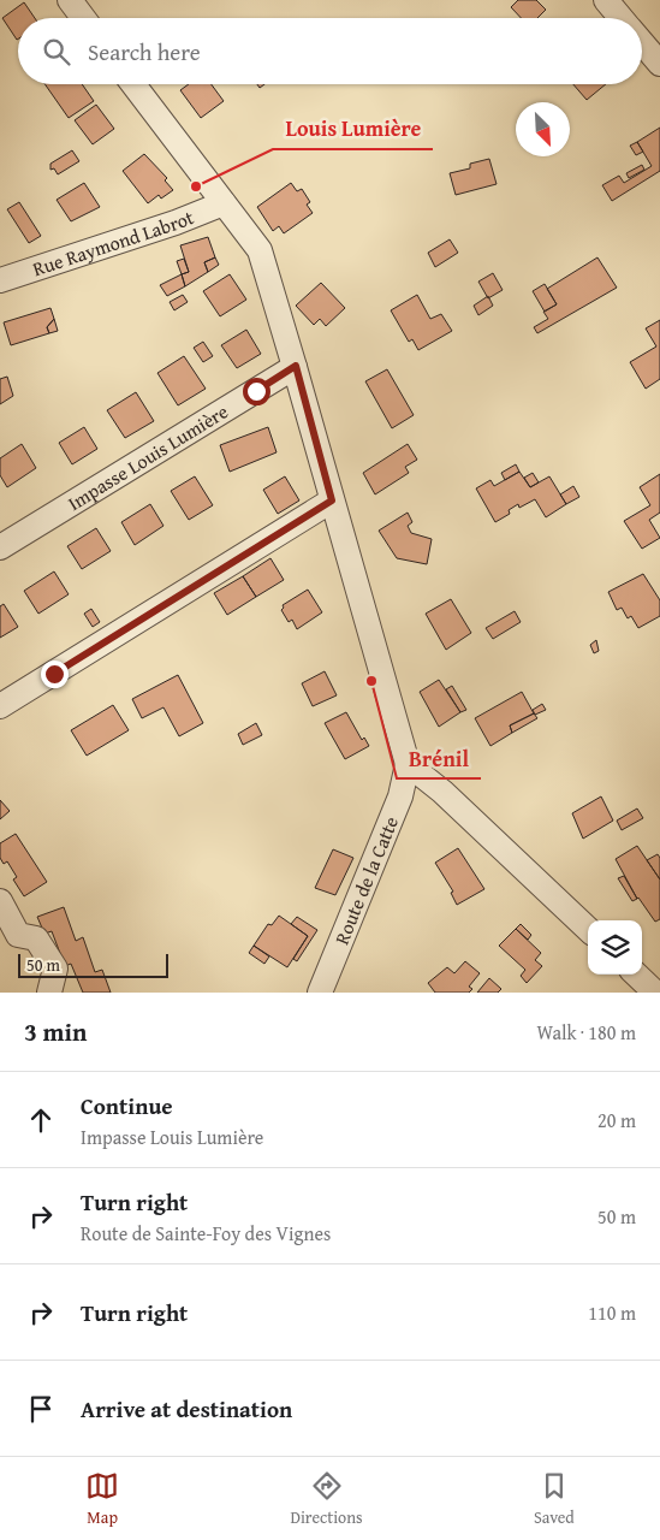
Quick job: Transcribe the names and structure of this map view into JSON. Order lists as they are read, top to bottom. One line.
{"streets":{"street":["Rue Raymond Labrot","Impasse Louis Lumière","Route de la Catte"]},"places":["Louis Lumière","Brénil"],"scale_bar":"50 m","north":"bottom right","page":{"search":"Search here","scale":"50 m","heading":["3 min","Walk · 180 m"],"list":[["Continue","Impasse Louis Lumière","20 m"],["Turn right","Route de Sainte-Foy des Vignes","50 m"],["Turn right","110 m"],"Arrive at destination"],"nav":["Map","Directions","Saved"]}}
